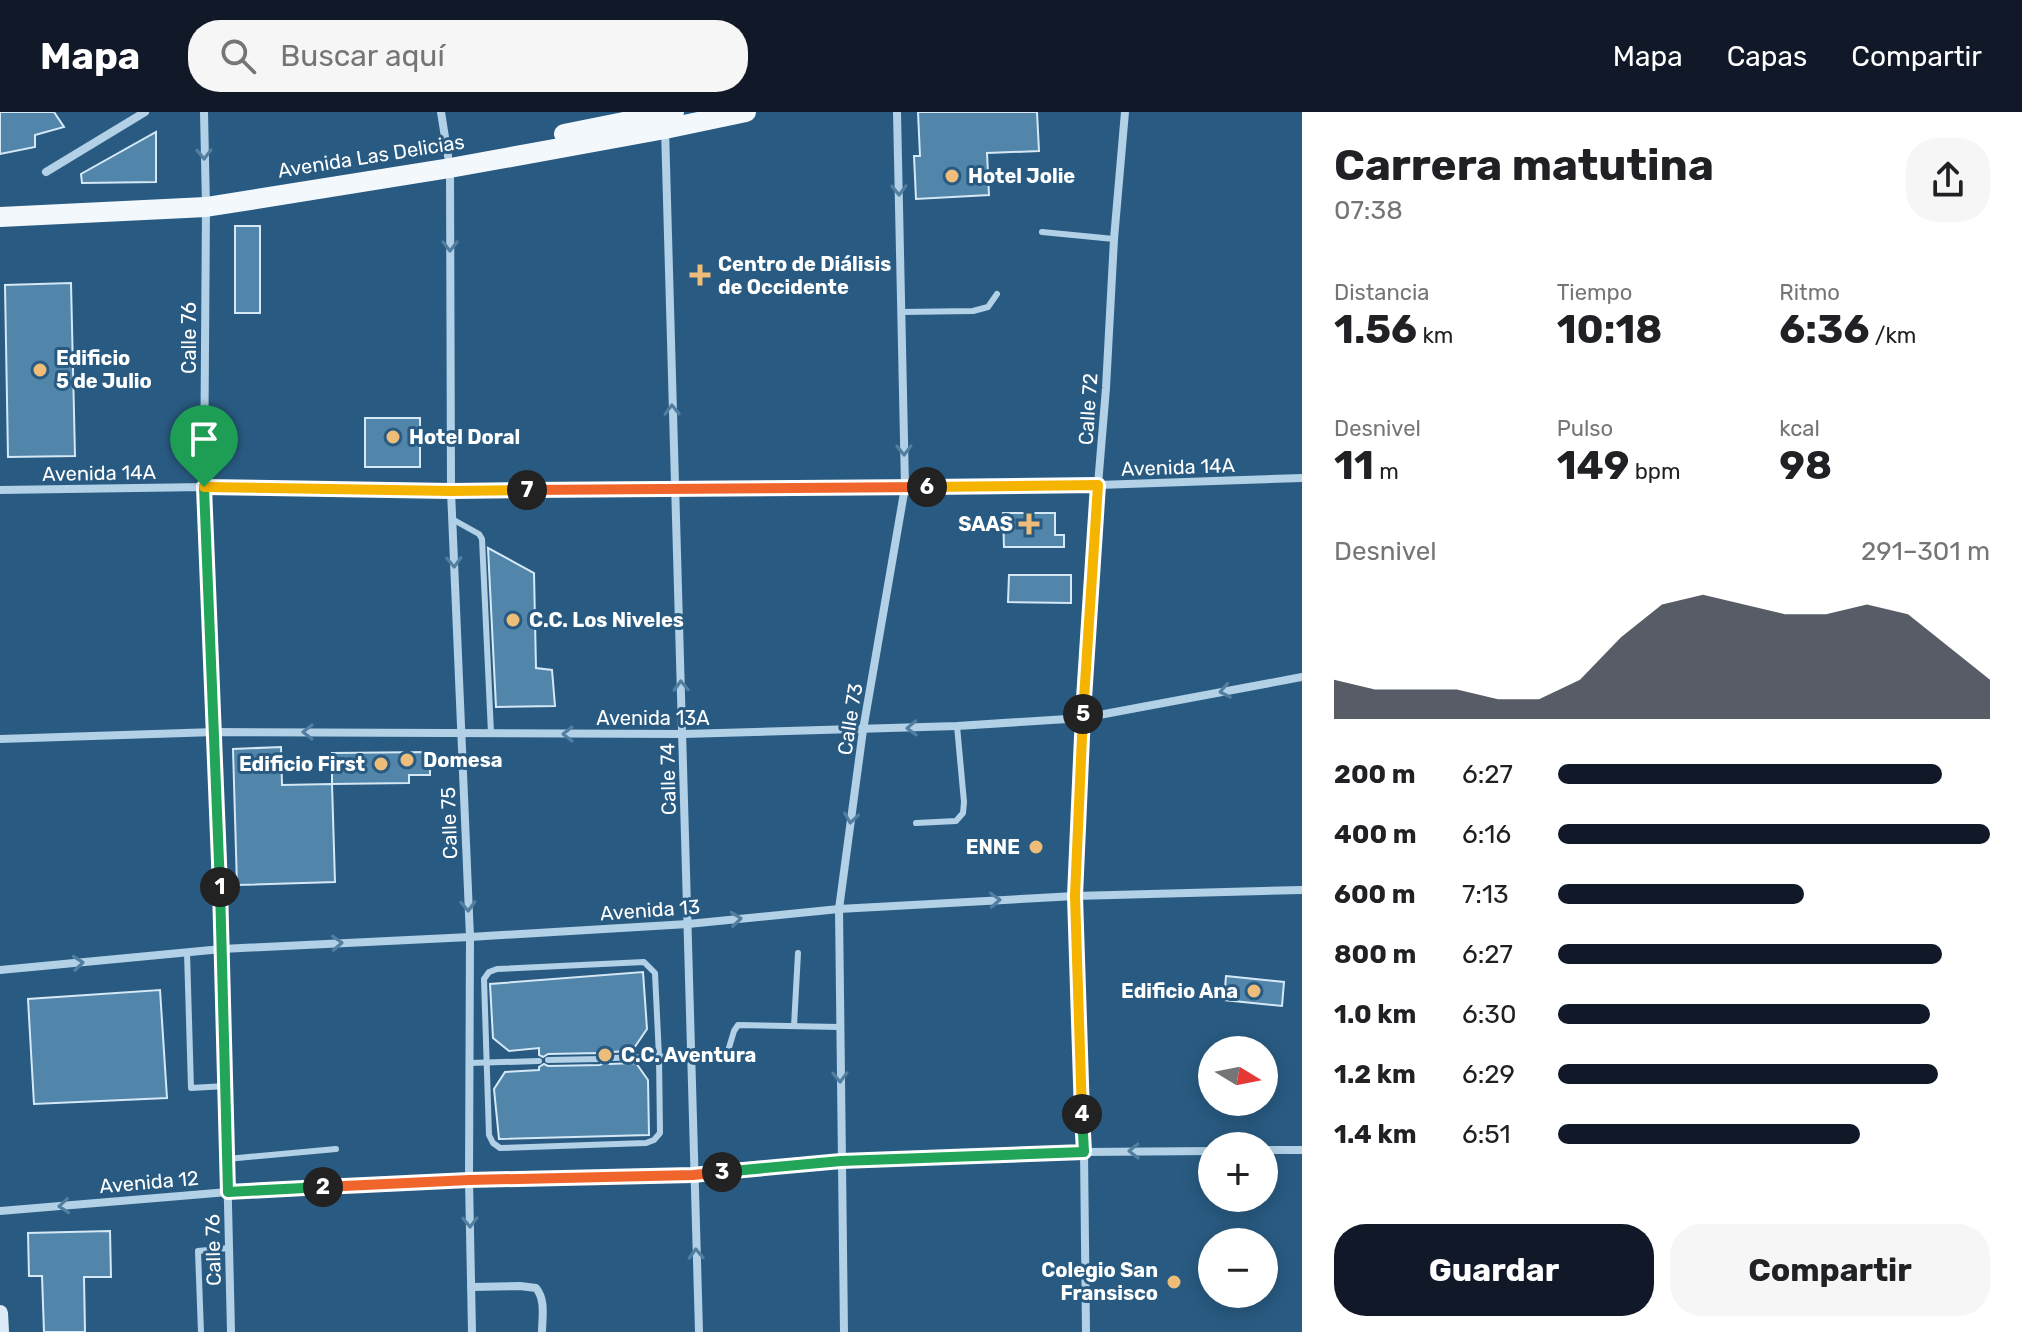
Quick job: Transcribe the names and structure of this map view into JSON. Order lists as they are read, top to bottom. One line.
{"streets":{"main road":["Avenida Las Delicias"],"street":["Calle 76","Calle 72","Avenida 14A","Avenida 13A","Calle 73","Calle 74","Calle 75","Avenida 13","Avenida 12"]},"crossings":[["Avenida Las Delicias","Calle 76"],["Avenida Las Delicias","Calle 74"],["Avenida Las Delicias","Calle 75"],["Calle 76","Avenida 14A"],["Calle 76","Avenida 13A"],["Calle 76","Avenida 13"],["Calle 76","Avenida 12"],["Calle 72","Avenida 14A"],["Calle 72","Avenida 13A"],["Calle 72","Avenida 13"],["Calle 72","Avenida 12"],["Avenida 14A","Calle 73"],["Avenida 14A","Calle 74"],["Avenida 14A","Calle 75"],["Avenida 13A","Calle 73"],["Avenida 13A","Calle 74"],["Avenida 13A","Calle 75"],["Calle 73","Avenida 13"],["Calle 73","Avenida 12"],["Calle 74","Avenida 13"],["Calle 74","Avenida 12"],["Calle 75","Avenida 13"],["Calle 75","Avenida 12"]],"one_way":["Avenida 13A","Calle 73","Calle 74","Calle 75","Avenida 13"],"places":{"other":["Hotel Jolie","Edificio 5 de Julio","Hotel Doral","C.C. Los Niveles","Domesa","Edificio First","ENNE","Edificio Ana","C.C. Aventura","Colegio San Fransisco"],"health":["Centro de Diálisis de Occidente","SAAS"]},"north":"right","page":{"header":"Mapa","search":"Buscar aquí","nav":["Mapa","Capas","Compartir"],"heading":["Carrera matutina","07:38"],"stats":[["Distancia","1.56 km"],["Tiempo","10:18"],["Ritmo","6:36 /km"],["Desnivel","11 m"],["Pulso","149 bpm"],["kcal","98"]],"pins":["6","7","5","1","4","3","2"],"chart":["Desnivel","291–301 m"],"list":[{"name":"200 m","note":"6:27"},{"name":"400 m","note":"6:16"},{"name":"600 m","note":"7:13"},{"name":"800 m","note":"6:27"},{"name":"1.0 km","note":"6:30"},{"name":"1.2 km","note":"6:29"},{"name":"1.4 km","note":"6:51"}],"map_buttons":["+","−"],"buttons":["Guardar","Compartir"]}}
